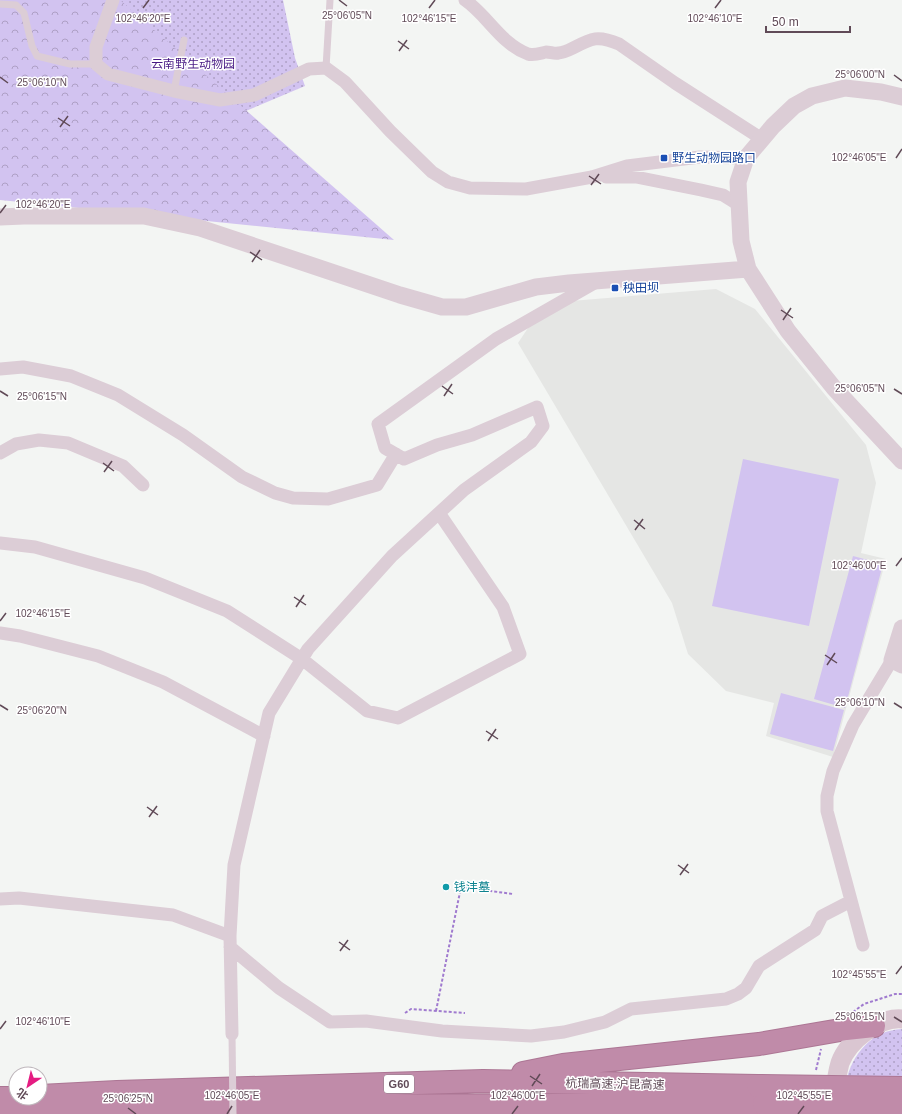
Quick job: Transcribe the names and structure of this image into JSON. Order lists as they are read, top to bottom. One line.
{"streets":{"highway":["G60","杭瑞高速;沪昆高速"]},"parks":["云南野生动物园"],"places":{"transit":["野生动物园路口","秧田坝"],"other":["钱沣墓"]},"scale_bar":"50 m","north":"bottom left","coordinates":["25°06'05\"N","102°46'20\"E","102°46'15\"E","102°46'10\"E","25°06'00\"N","25°06'10\"N","102°46'05\"E","25°06'15\"N","102°46'00\"E","25°06'20\"N","102°45'55\"E","25°06'25\"N"]}
